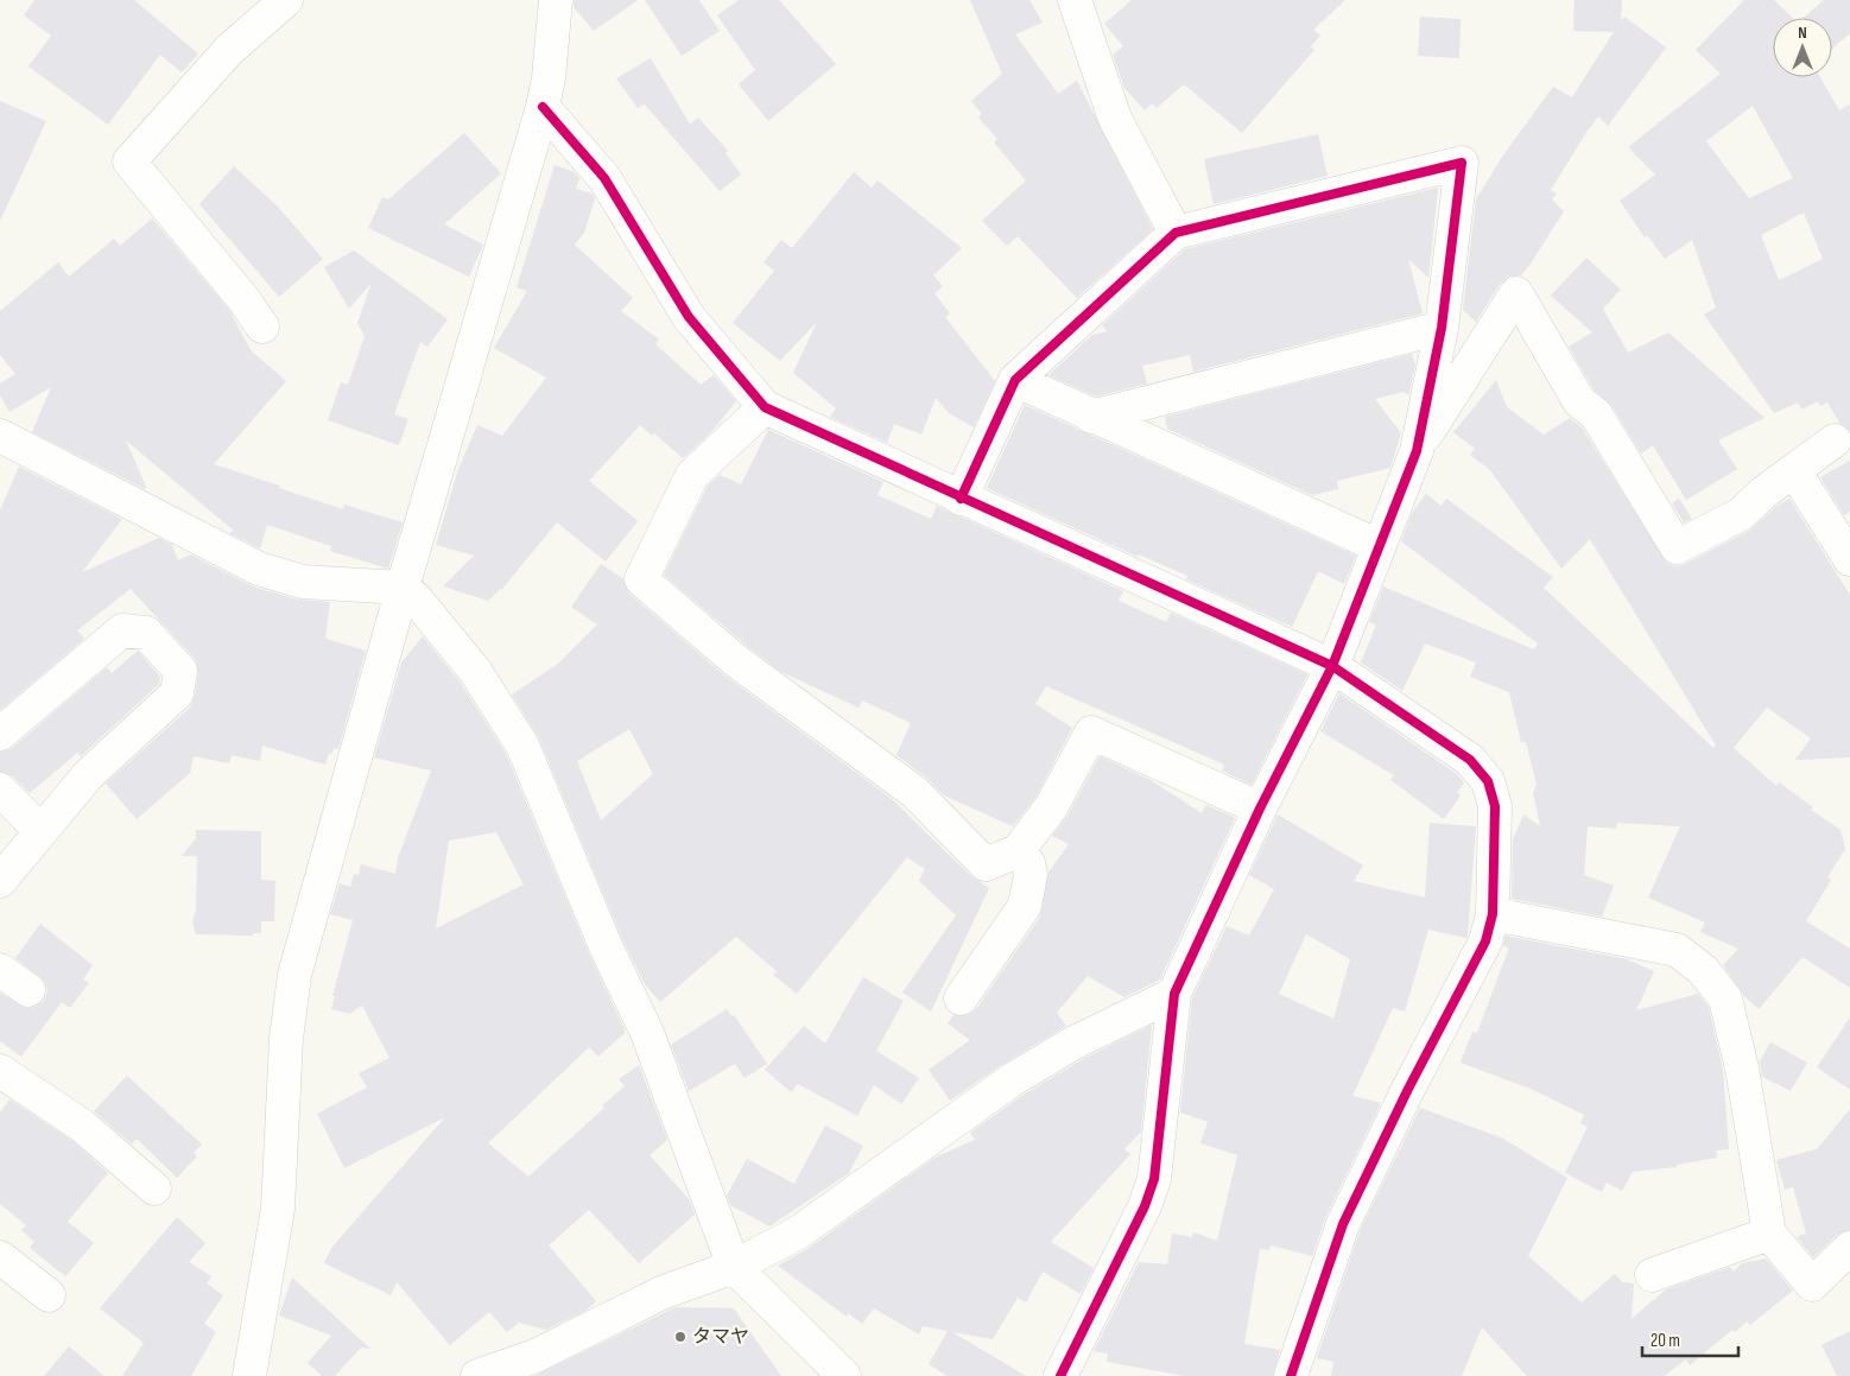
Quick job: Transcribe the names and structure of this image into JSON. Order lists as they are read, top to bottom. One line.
{"places":["タマヤ"],"scale_bar":"20 m","north":"top"}
